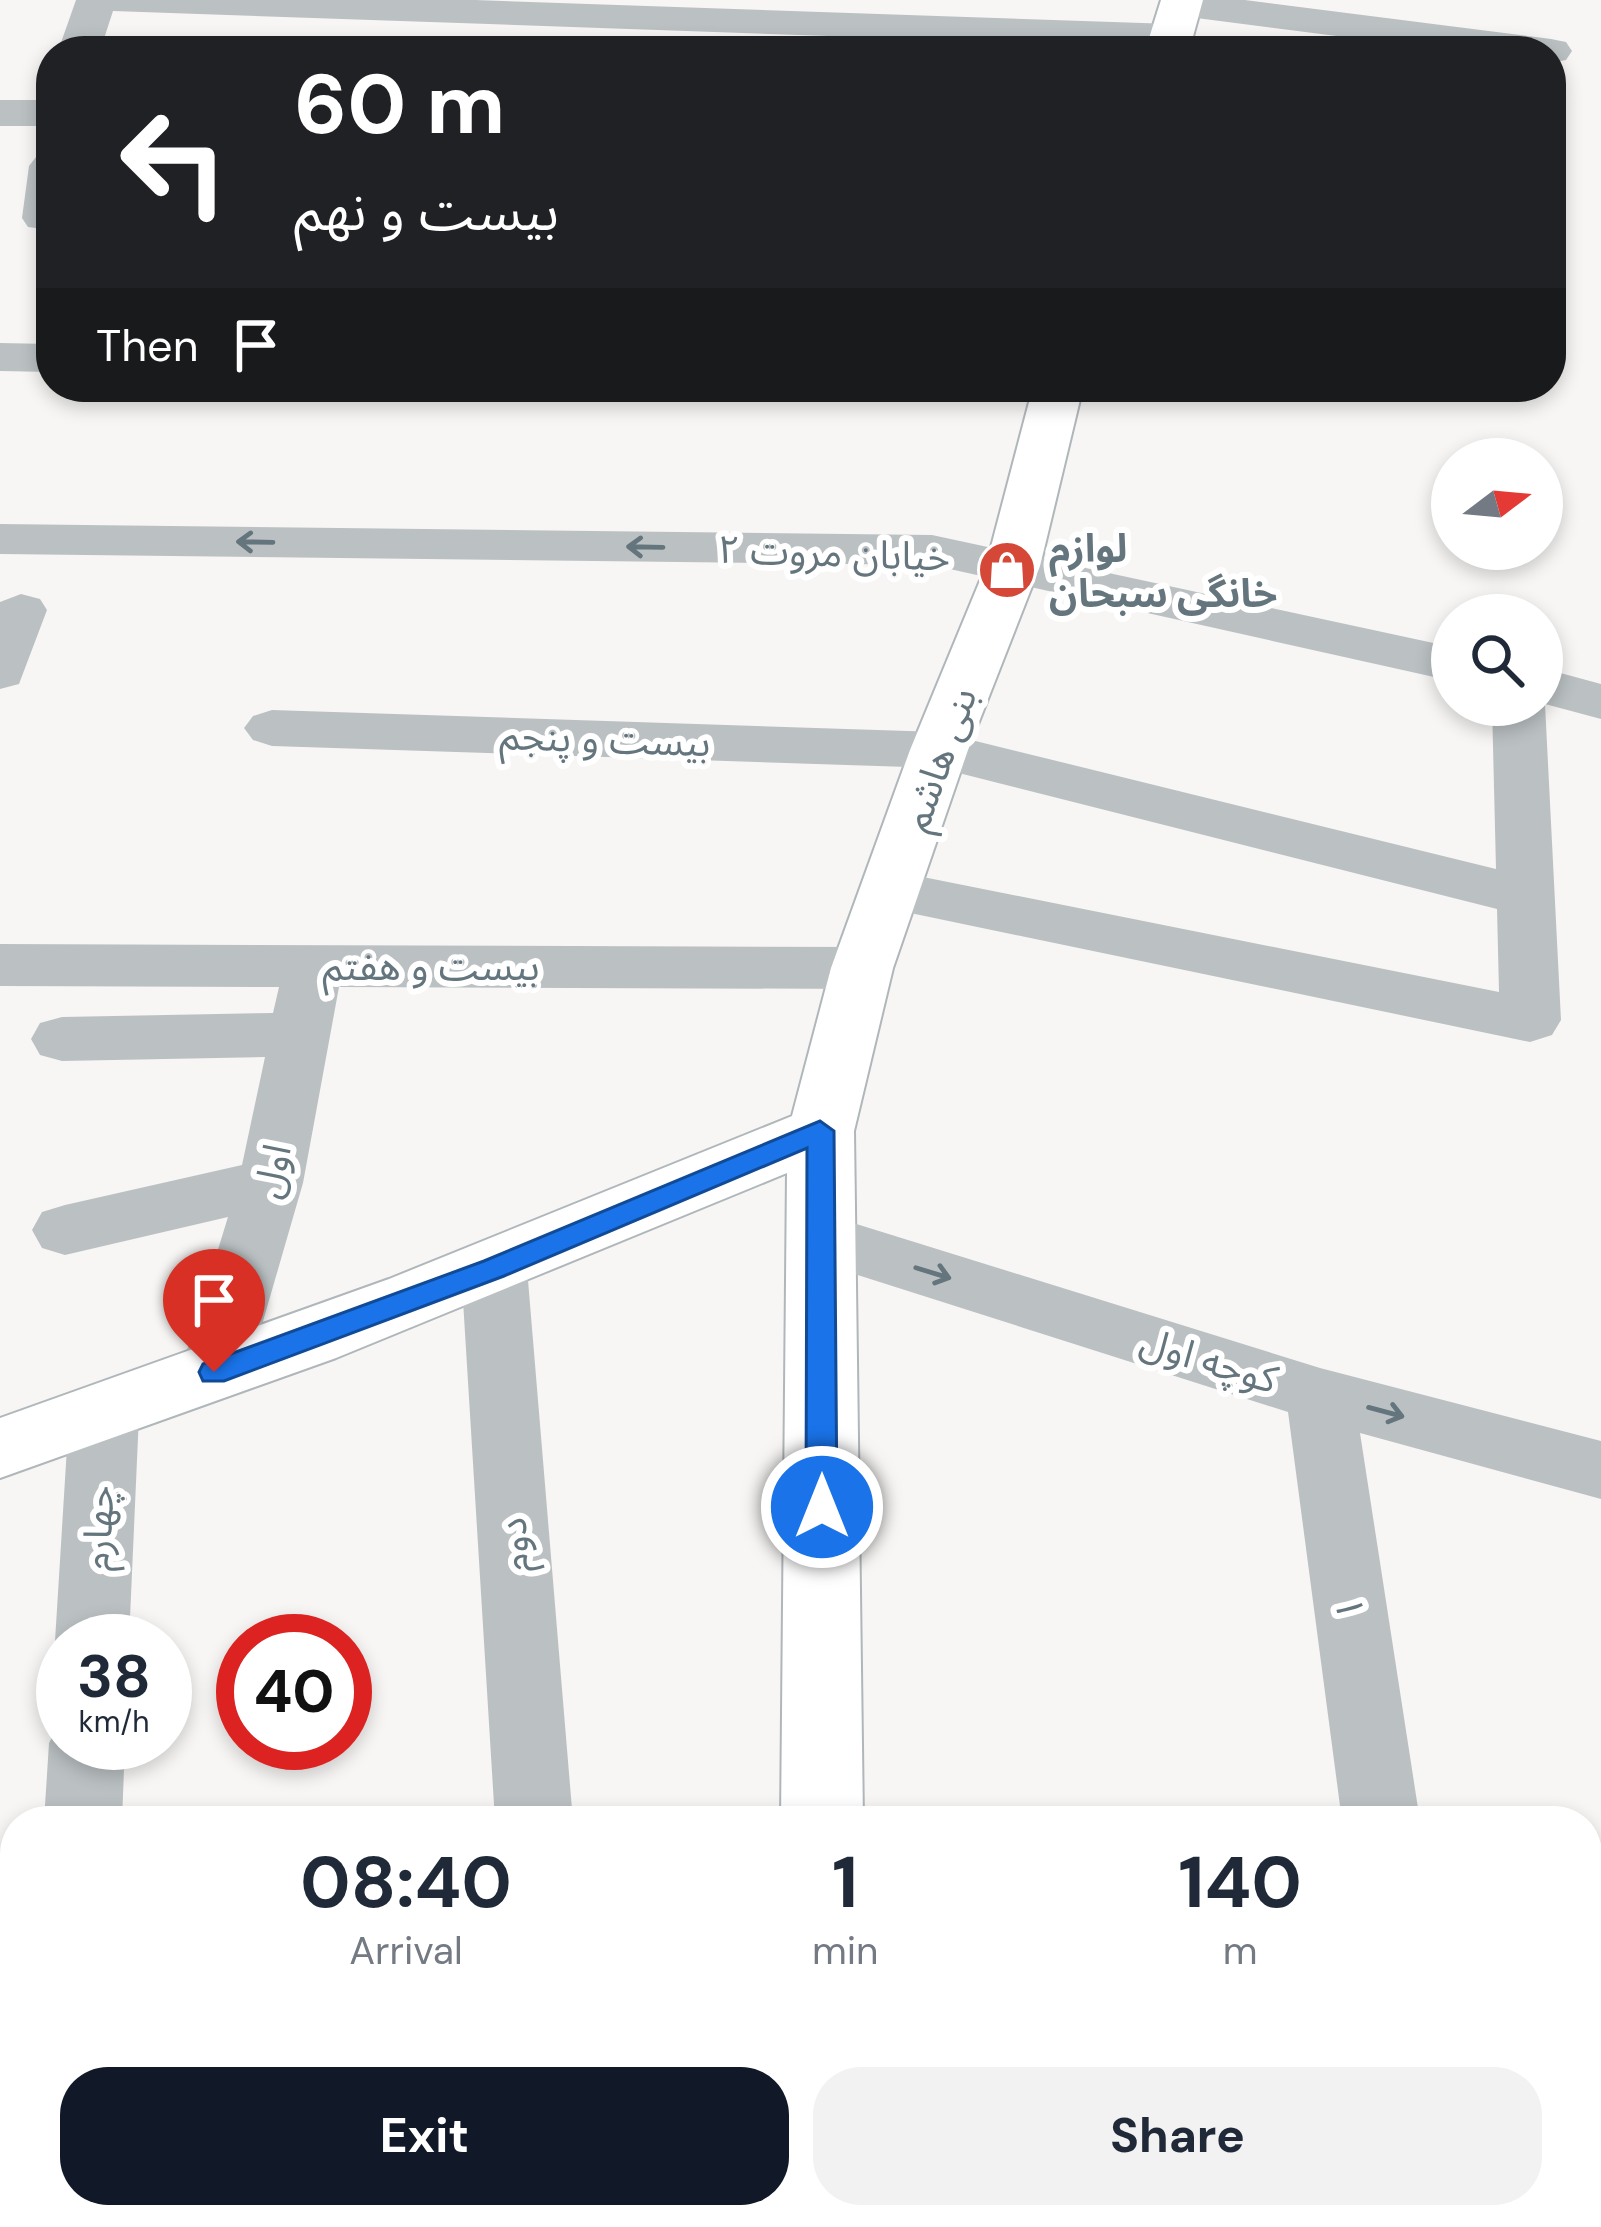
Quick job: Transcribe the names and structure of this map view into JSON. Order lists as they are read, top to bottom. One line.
{"streets":{"street":["خیابان مروت ۲","بیست و پنجم","بنی هاشم","بیست و هفتم","اول","کوچه اول","چهارم","دوم","۱"]},"crossings":[["خیابان مروت ۲","بنی هاشم"],["بیست و پنجم","بنی هاشم"],["بنی هاشم","بیست و هفتم"],["بنی هاشم","کوچه اول"],["بیست و هفتم","اول"],["کوچه اول","۱"]],"one_way":["کوچه اول"],"places":{"shop":["لوازم خانگی سبحان"]},"north":"right","page":{"turn":["60 m","بیست و نهم"],"then":"Then","speed":"38 km/h","limit":"40","eta":["08:40","Arrival","1","min","140","m"],"buttons":["Exit","Share"]}}
